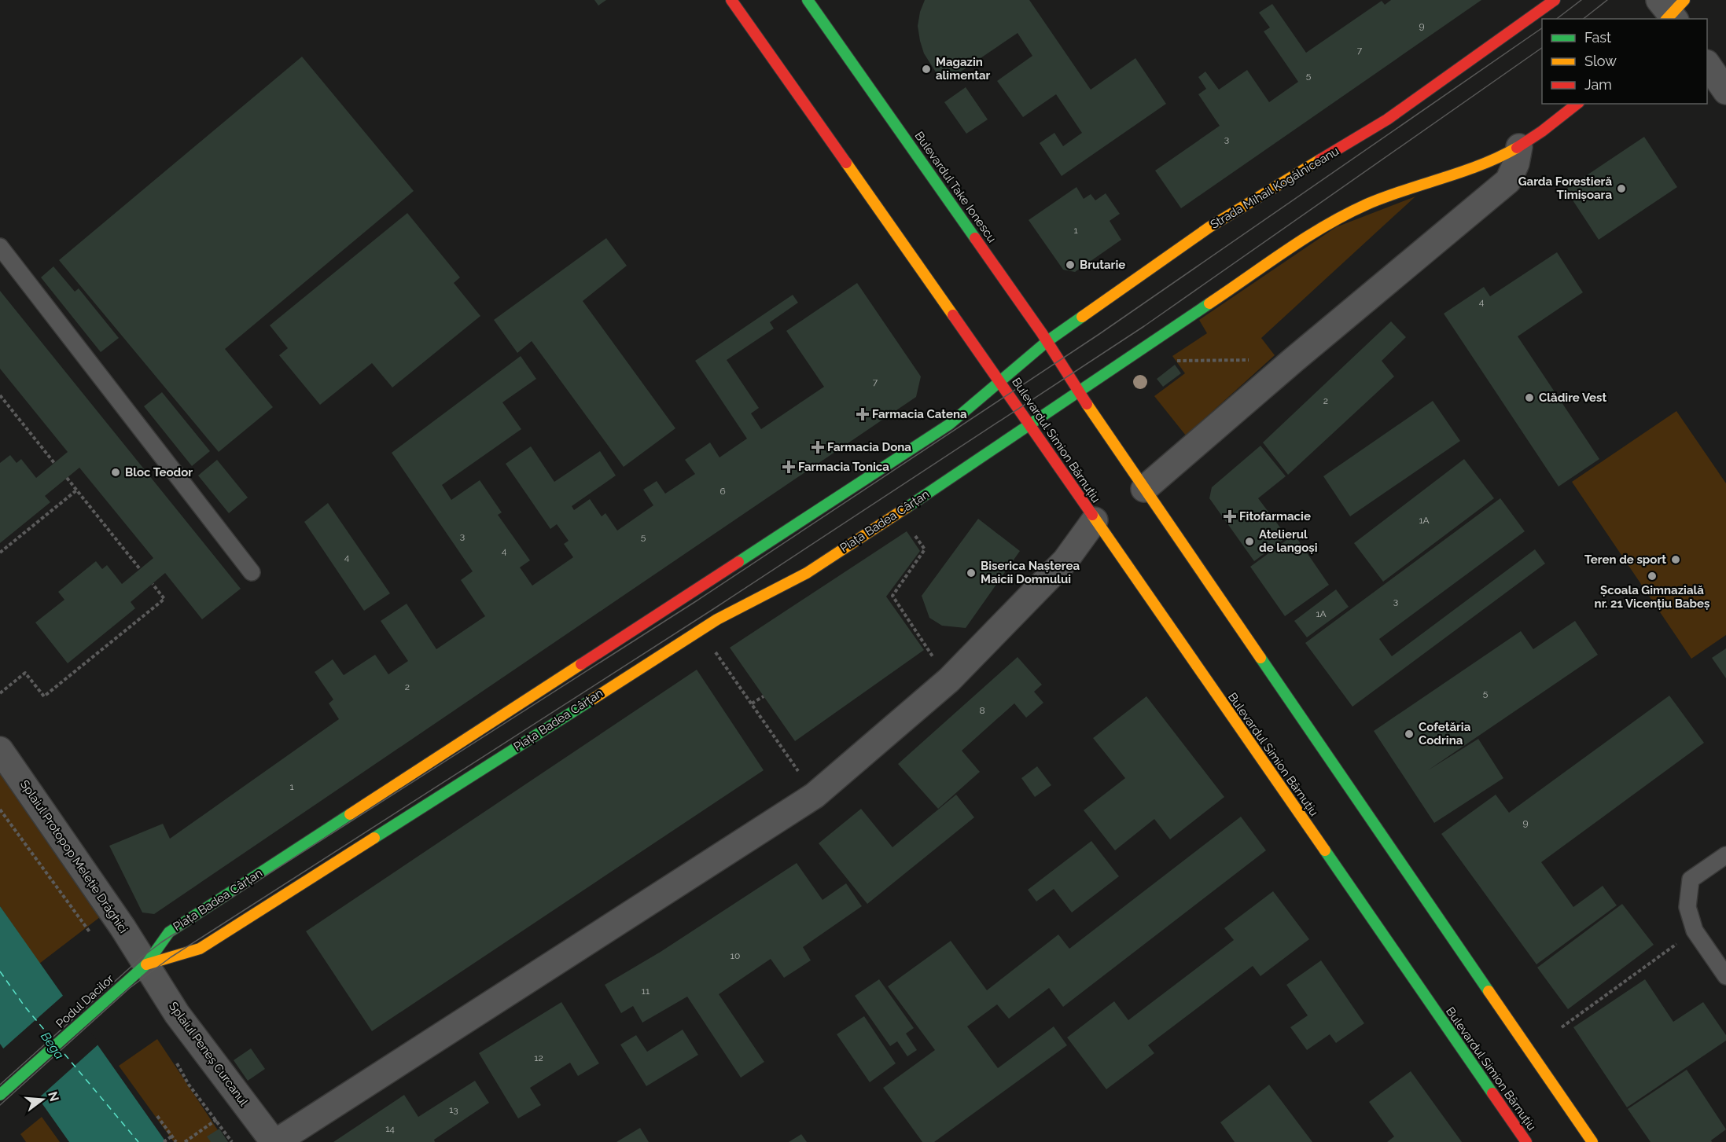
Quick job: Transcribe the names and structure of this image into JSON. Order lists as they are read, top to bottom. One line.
{"streets":{"street":["Bulevardul Take Ionescu","Strada Mihail Kogălniceanu","Bulevardul Simion Bărnuțiu","Piața Badea Cârțan","Splaiul Protopop Meleție Drăghici","Podul Dacilor","Splaiul Peneș Curcanul"]},"crossings":[["Bulevardul Take Ionescu","Strada Mihail Kogălniceanu"],["Strada Mihail Kogălniceanu","Bulevardul Simion Bărnuțiu"],["Strada Mihail Kogălniceanu","Piața Badea Cârțan"],["Bulevardul Simion Bărnuțiu","Piața Badea Cârțan"],["Piața Badea Cârțan","Splaiul Protopop Meleție Drăghici"],["Piața Badea Cârțan","Podul Dacilor"],["Piața Badea Cârțan","Splaiul Peneș Curcanul"],["Splaiul Protopop Meleție Drăghici","Podul Dacilor"],["Splaiul Protopop Meleție Drăghici","Splaiul Peneș Curcanul"],["Podul Dacilor","Splaiul Peneș Curcanul"]],"water":["Bega"],"places":{"other":["Magazin alimentar","Garda Forestieră Timișoara","Brutarie","Clădire Vest","Bloc Teodor","Atelierul de langoși","Teren de sport","Biserica Nașterea Maicii Domnului","Școala Gimnazială nr. 21 Vicențiu Babeș","Cofetăria Codrina"],"health":["Farmacia Catena","Farmacia Dona","Farmacia Tonica","Fitofarmacie"]},"house_numbers":["9","7","5","3","1","4","7","2","6","1A","3","5","4","4","3","1A","2","5","8","1","9","10","11","12","13","14"],"legend":["Fast","Slow","Jam"],"north":"right"}
